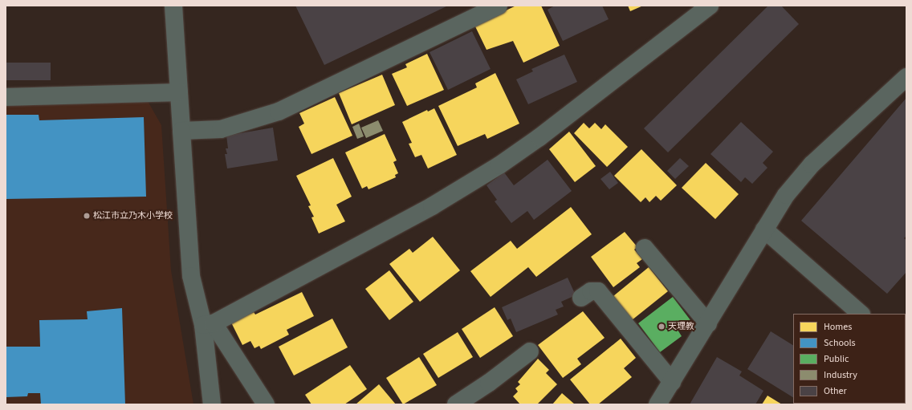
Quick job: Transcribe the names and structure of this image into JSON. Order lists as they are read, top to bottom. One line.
{"places":["松江市立乃木小学校","天理教"],"legend":["Homes","Schools","Public","Industry","Other"]}
